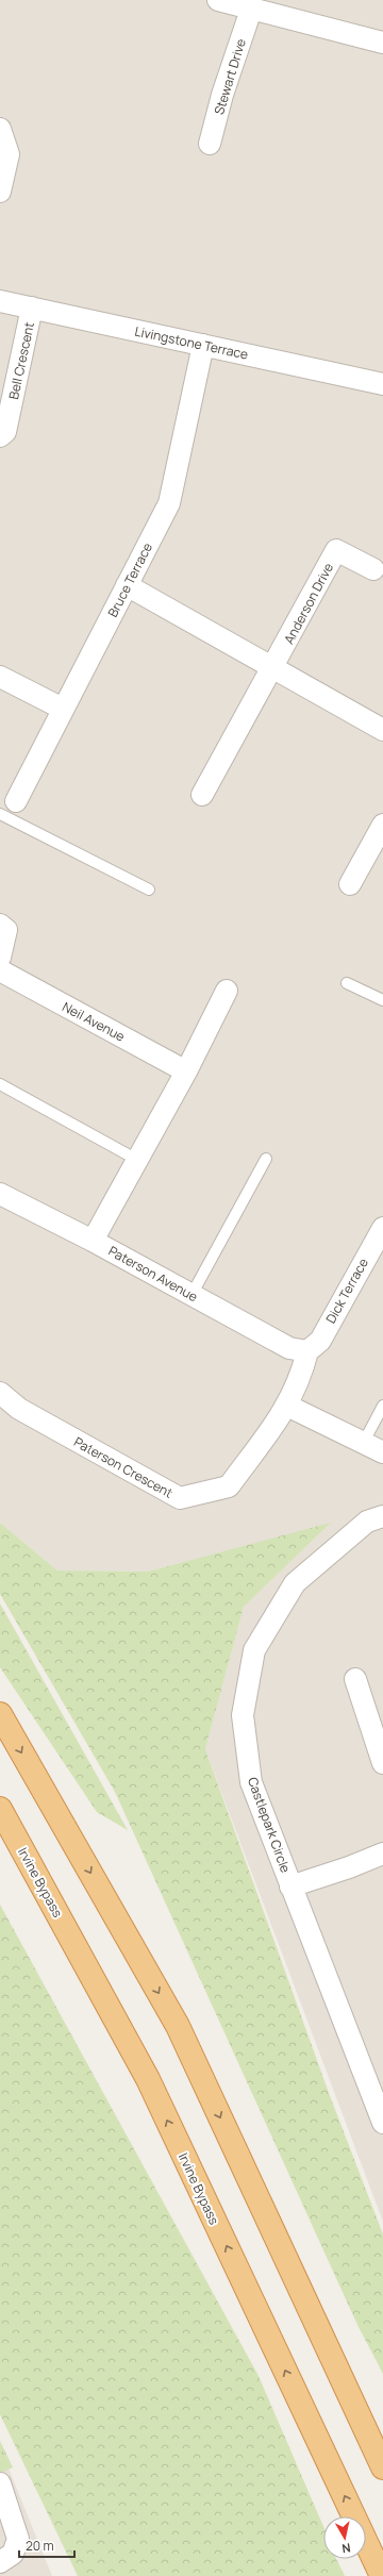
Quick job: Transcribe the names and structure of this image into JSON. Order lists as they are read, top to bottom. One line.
{"streets":{"highway":["Irvine Bypass"],"street":["Stewart Drive","Livingstone Terrace","Bell Crescent","Bruce Terrace","Anderson Drive","Neil Avenue","Paterson Avenue","Dick Terrace","Paterson Crescent","Castlepark Circle"]},"crossings":[["Livingstone Terrace","Bell Crescent"],["Livingstone Terrace","Bruce Terrace"],["Paterson Avenue","Dick Terrace"],["Paterson Avenue","Paterson Crescent"],["Dick Terrace","Paterson Crescent"]],"scale_bar":"20 m","north":"bottom"}
